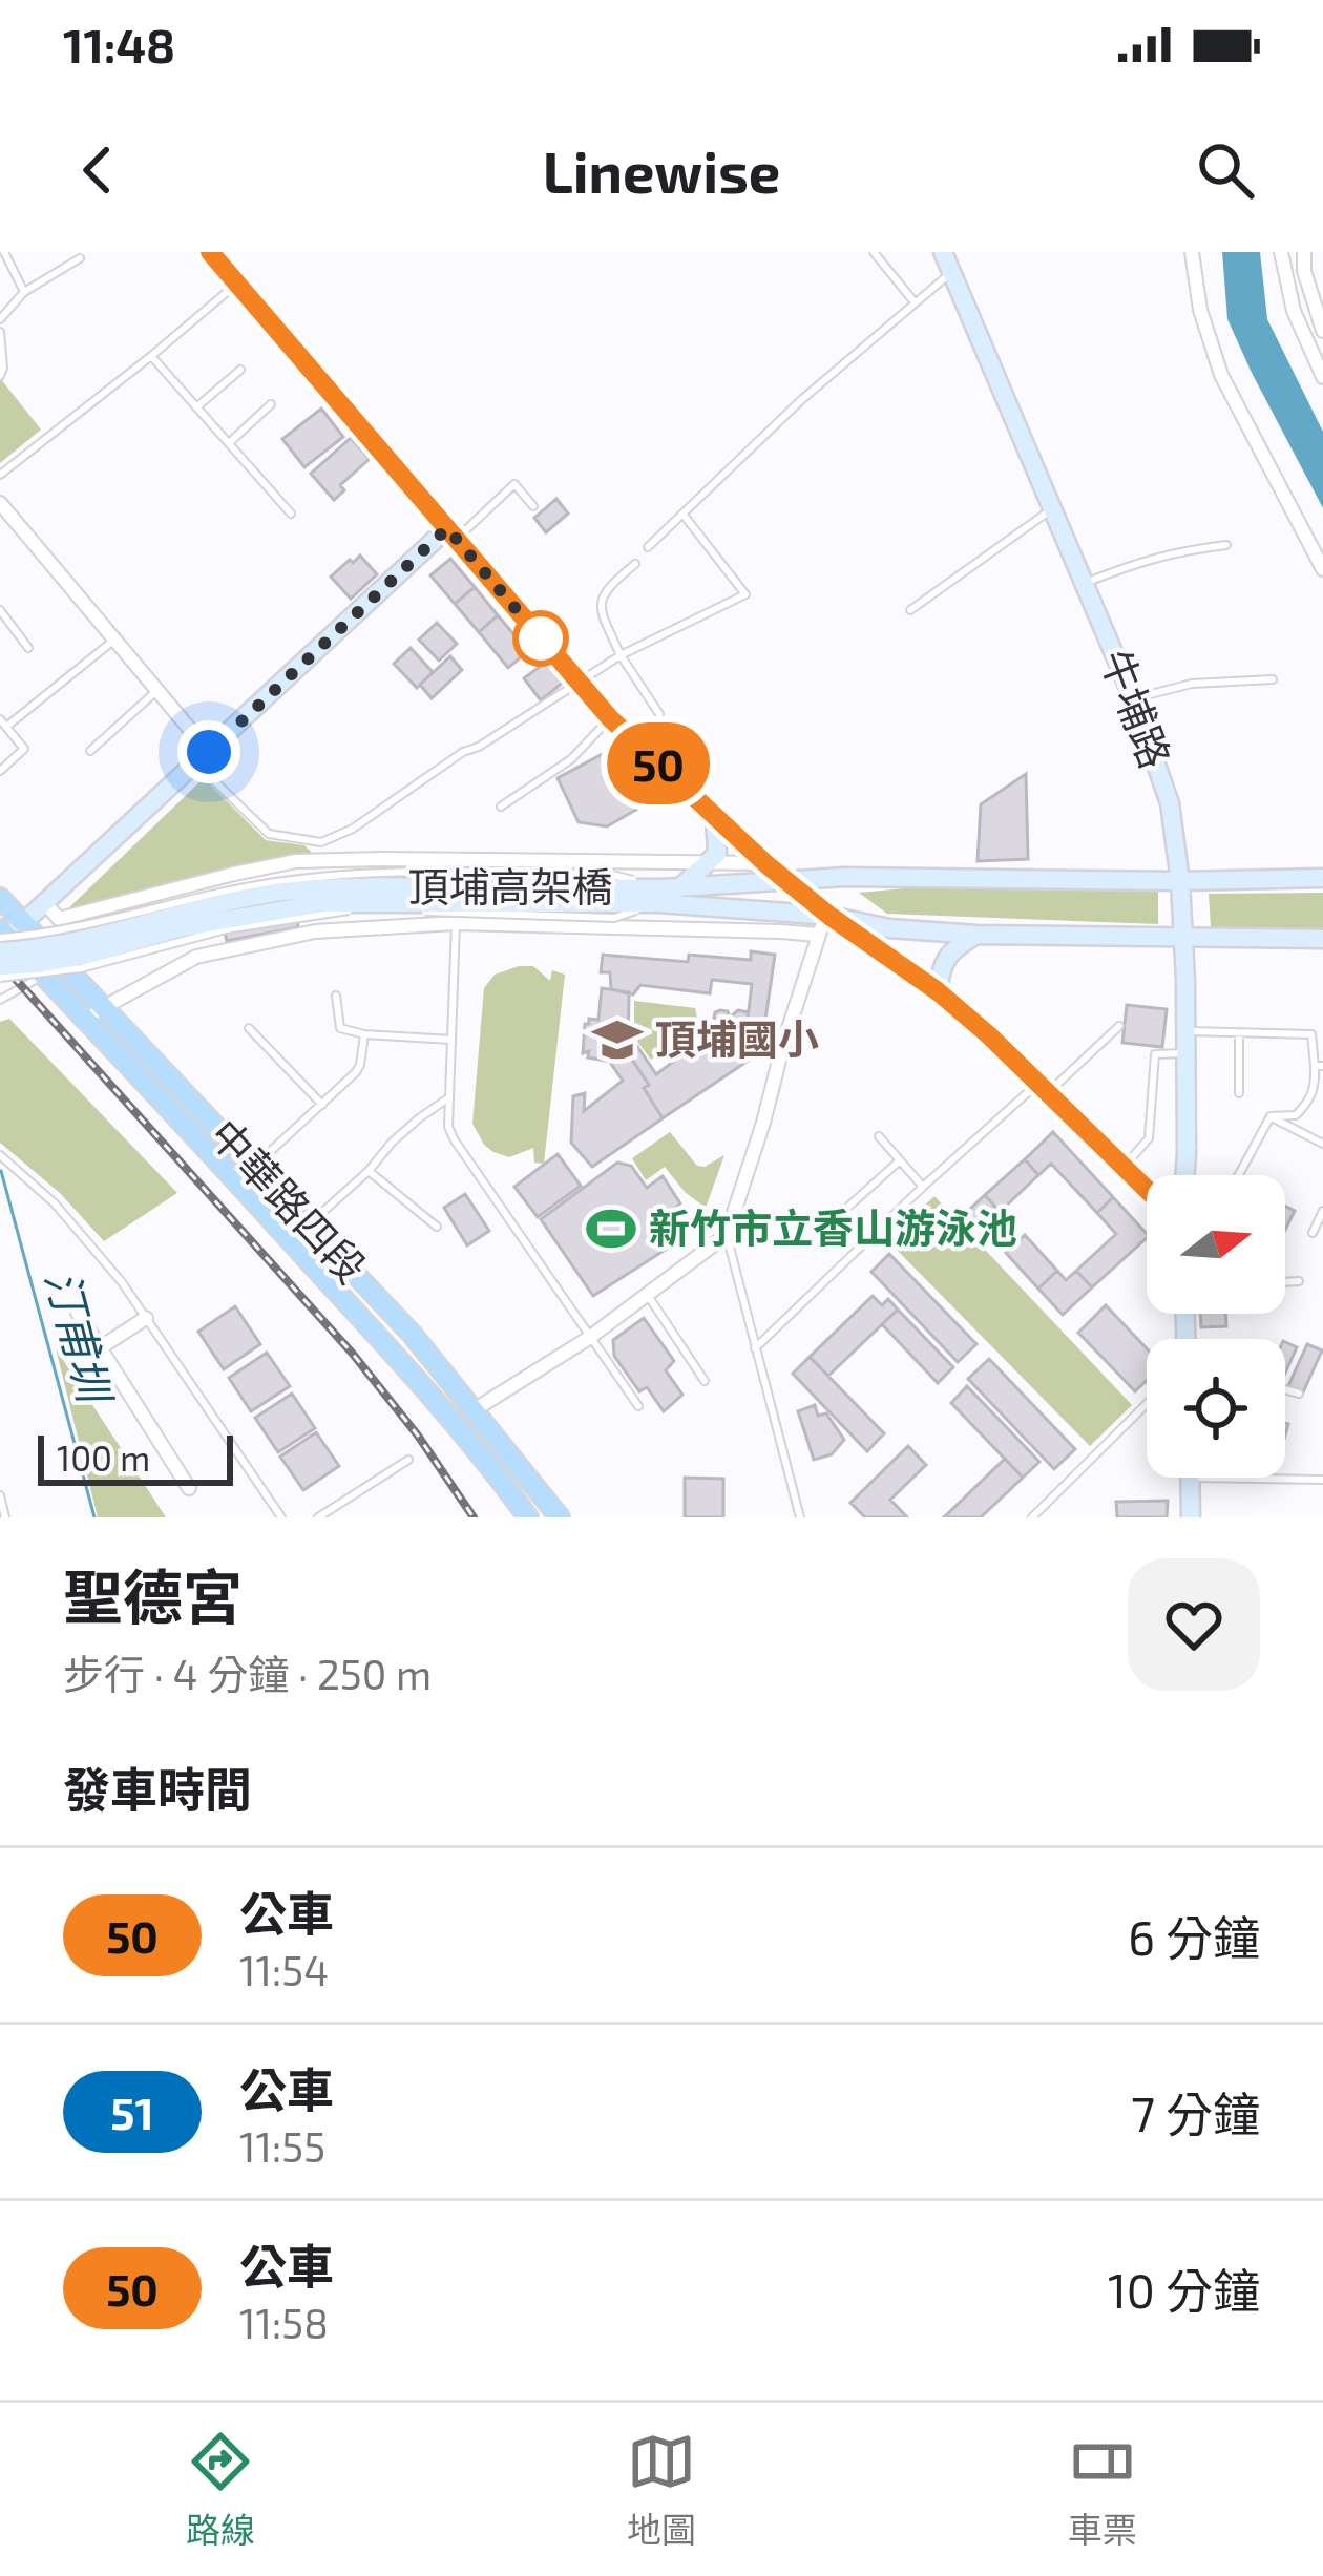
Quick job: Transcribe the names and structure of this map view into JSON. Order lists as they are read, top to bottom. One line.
{"streets":{"main road":["中華路四段"],"street":["牛埔路","頂埔高架橋"]},"crossings":[["頂埔高架橋","中華路四段"]],"water":["汀甫圳"],"places":{"school or university":["頂埔國小"],"sports":["新竹市立香山游泳池"]},"lines":["bus line 50"],"scale_bar":"100 m","north":"right","page":{"status":"11:48","header":"Linewise","on_map":"50","scale":"100 m","heading":[["聖德宮","步行 · 4 分鐘 · 250 m"],"發車時間"],"list":[{"mark":"50","name":"公車","note":"11:54","value":"6 分鐘"},{"mark":"51","name":"公車","note":"11:55","value":"7 分鐘"},{"mark":"50","name":"公車","note":"11:58","value":"10 分鐘"}],"tabs":["路線","地圖","車票"]}}
